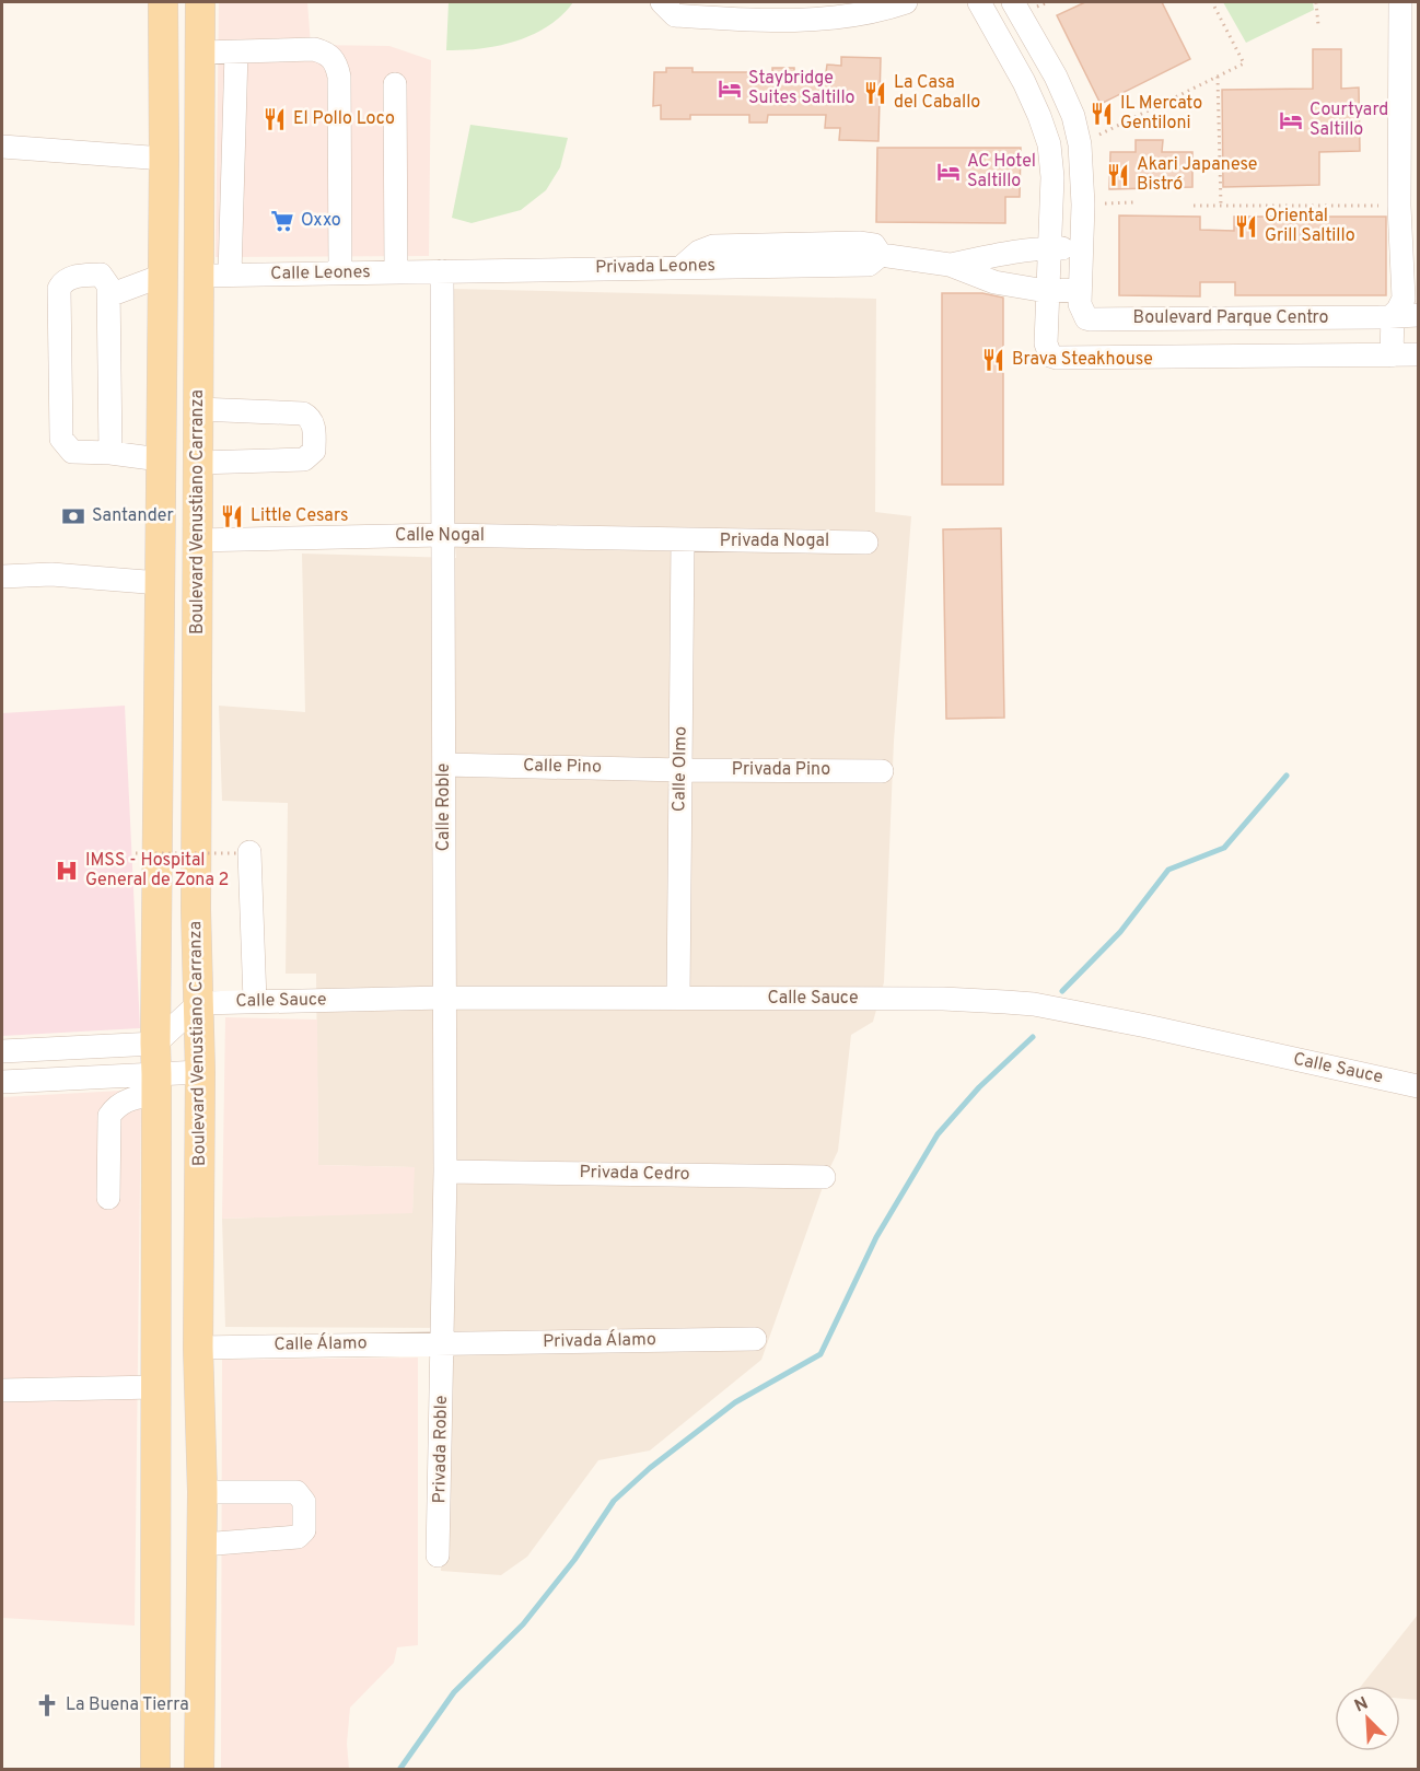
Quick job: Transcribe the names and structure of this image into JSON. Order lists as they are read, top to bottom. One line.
{"streets":{"main road":["Boulevard Venustiano Carranza"],"street":["Privada Leones","Calle Leones","Boulevard Parque Centro","Calle Nogal","Privada Nogal","Calle Pino","Calle Olmo","Privada Pino","Calle Roble","Calle Sauce","Privada Cedro","Privada Álamo","Calle Álamo","Privada Roble"]},"crossings":[["Privada Leones","Calle Leones"],["Privada Leones","Calle Roble"],["Calle Leones","Boulevard Venustiano Carranza"],["Calle Leones","Calle Roble"],["Boulevard Venustiano Carranza","Calle Nogal"],["Boulevard Venustiano Carranza","Calle Sauce"],["Boulevard Venustiano Carranza","Calle Álamo"],["Calle Nogal","Privada Nogal"],["Calle Nogal","Calle Olmo"],["Calle Nogal","Calle Roble"],["Privada Nogal","Calle Olmo"],["Calle Pino","Calle Olmo"],["Calle Pino","Privada Pino"],["Calle Pino","Calle Roble"],["Calle Olmo","Privada Pino"],["Calle Olmo","Calle Sauce"],["Calle Roble","Calle Sauce"],["Calle Roble","Privada Cedro"],["Calle Roble","Privada Álamo"],["Calle Roble","Calle Álamo"],["Calle Roble","Privada Roble"],["Privada Álamo","Calle Álamo"],["Privada Álamo","Privada Roble"],["Calle Álamo","Privada Roble"]],"places":{"hotel":["Staybridge Suites Saltillo","Courtyard Saltillo","AC Hotel Saltillo"],"restaurant":["La Casa del Caballo","IL Mercato Gentiloni","El Pollo Loco","Akari Japanese Bistró","Oriental Grill Saltillo","Brava Steakhouse","Little Cesars"],"supermarket":["Oxxo"],"bank":["Santander"],"hospital":["IMSS - Hospital General de Zona 2"],"church":["La Buena Tierra"]},"north":"top left"}
